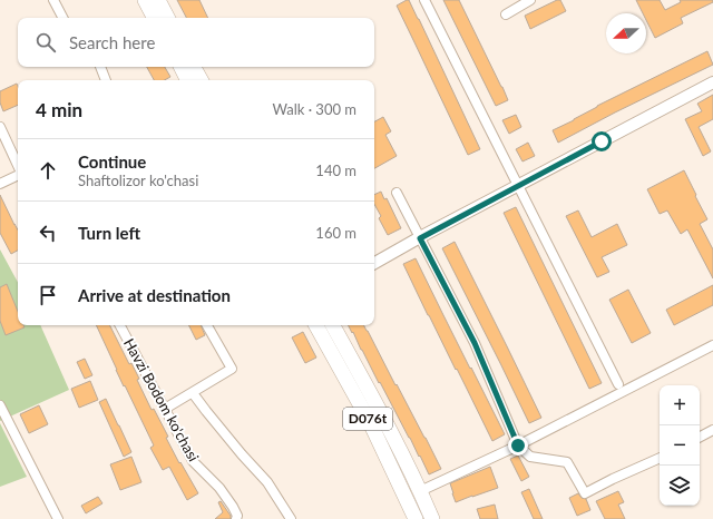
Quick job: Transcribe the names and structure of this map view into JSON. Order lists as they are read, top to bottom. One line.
{"streets":{"main road":["D076t"],"street":["Havzi Bodom ko'chasi"]},"north":"left","page":{"search":"Search here","heading":["4 min","Walk · 300 m"],"list":[["Continue","Shaftolizor ko'chasi","140 m"],["Turn left","160 m"],"Arrive at destination"],"map_buttons":["+","−"]}}
